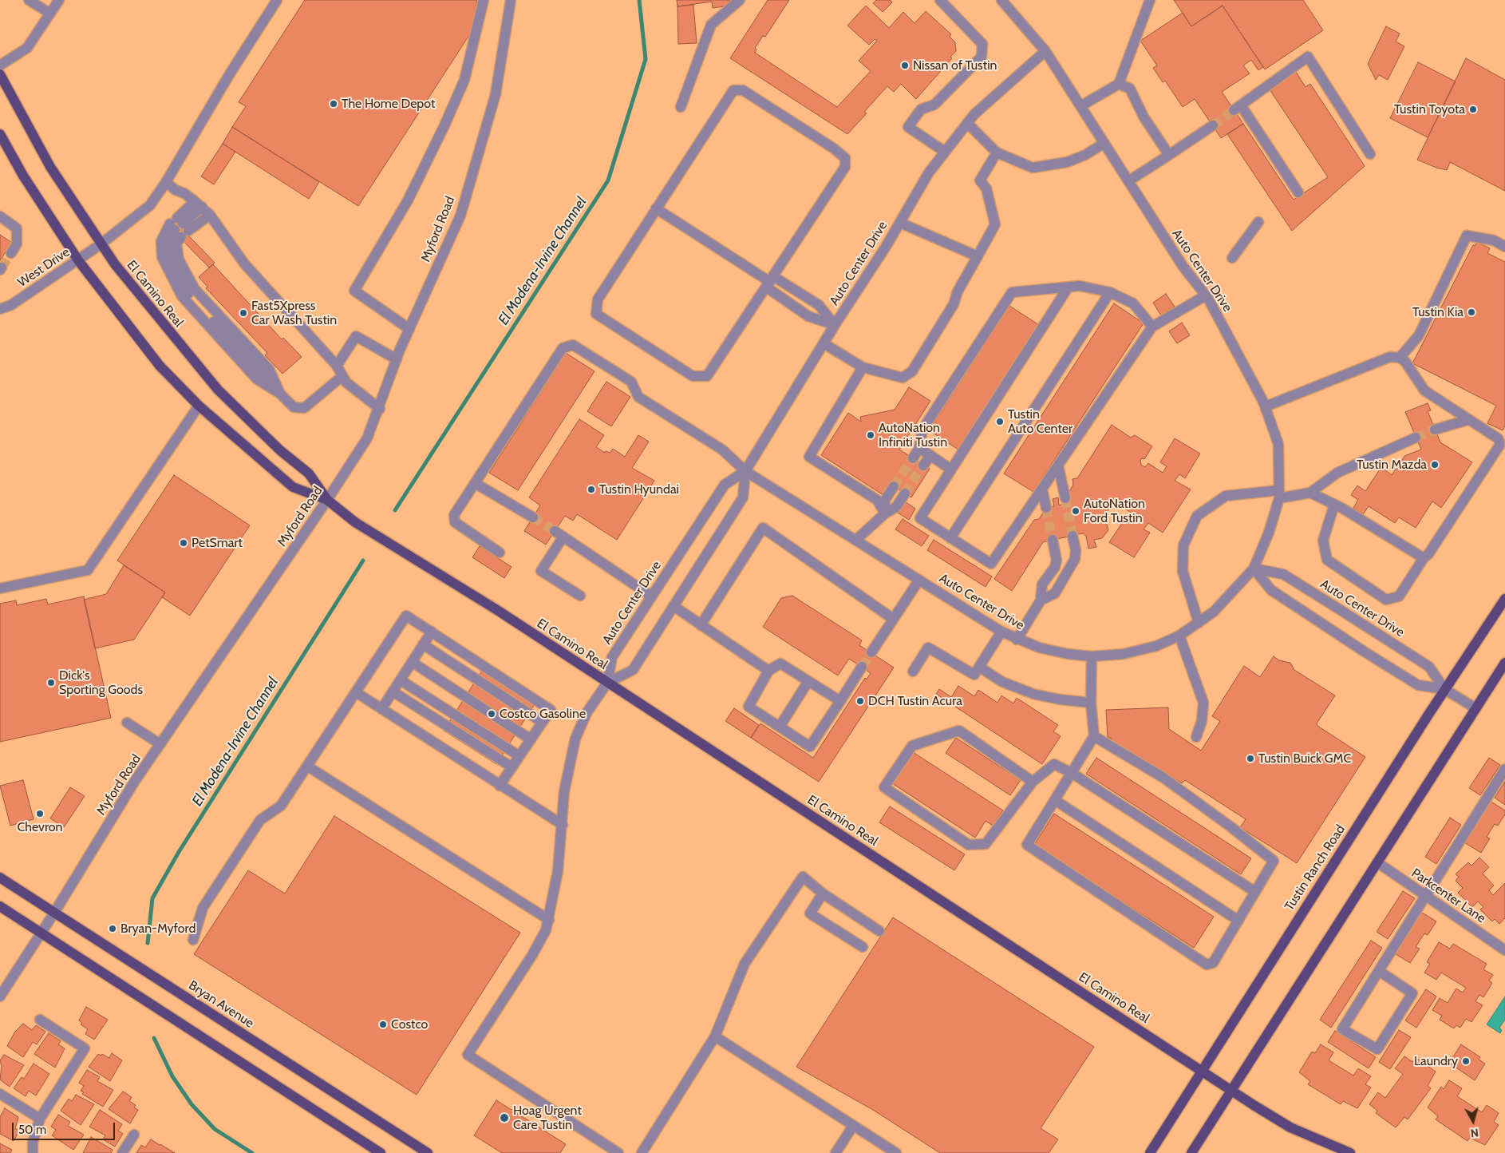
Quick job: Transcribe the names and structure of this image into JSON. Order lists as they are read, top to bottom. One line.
{"streets":{"main road":["El Camino Real","Tustin Ranch Road","Bryan Avenue"],"street":["Myford Road","Auto Center Drive","West Drive","Parkcenter Lane"]},"crossings":[["Myford Road","El Camino Real"],["Myford Road","Bryan Avenue"],["Auto Center Drive","El Camino Real"],["Auto Center Drive","Tustin Ranch Road"],["West Drive","El Camino Real"],["El Camino Real","Tustin Ranch Road"]],"water":["El Modena-Irvine Channel"],"places":["Nissan of Tustin","The Home Depot","Tustin Toyota","Tustin Kia","Fast5Xpress Car Wash Tustin","Tustin Auto Center","AutoNation Infiniti Tustin","Tustin Mazda","Tustin Hyundai","AutoNation Ford Tustin","PetSmart","Dick's Sporting Goods","DCH Tustin Acura","Costco Gasoline","Tustin Buick GMC","Chevron","Bryan-Myford","Costco","Laundry","Hoag Urgent Care Tustin"],"scale_bar":"50 m","north":"bottom"}
